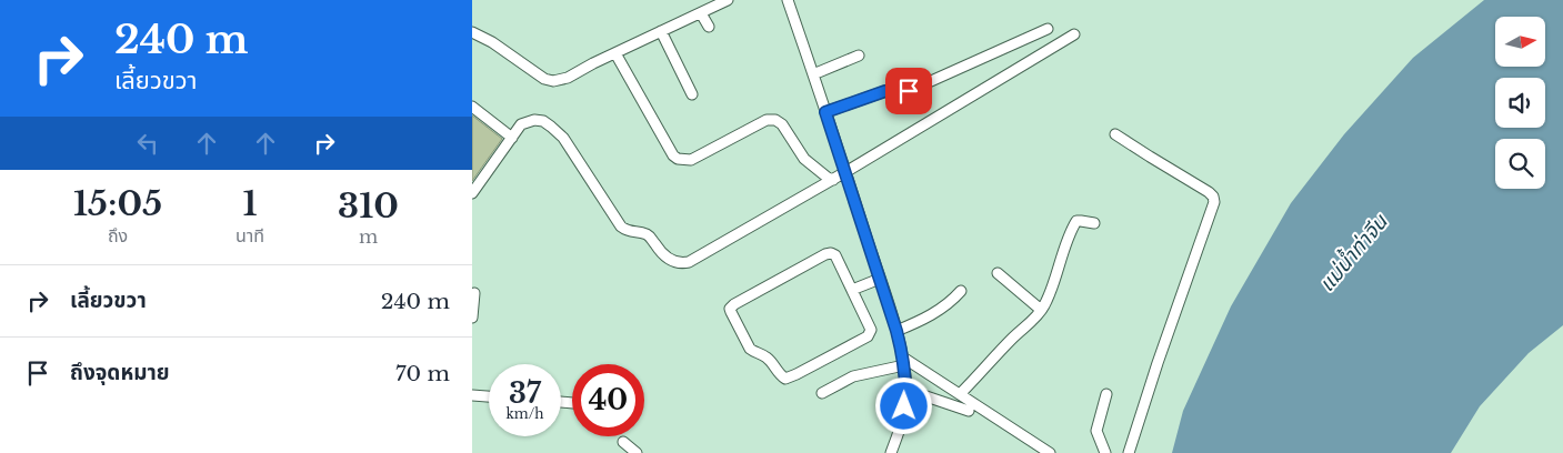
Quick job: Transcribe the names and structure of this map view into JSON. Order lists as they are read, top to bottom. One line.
{"water":["แม่น้ำท่าจีน"],"north":"right","page":{"turn":["240 m","เลี้ยวขวา"],"eta":["15:05","ถึง","1","นาที","310","m"],"list":[{"name":"เลี้ยวขวา","value":"240 m"},{"name":"ถึงจุดหมาย","value":"70 m"}],"speed":"37 km/h","limit":"40"}}
